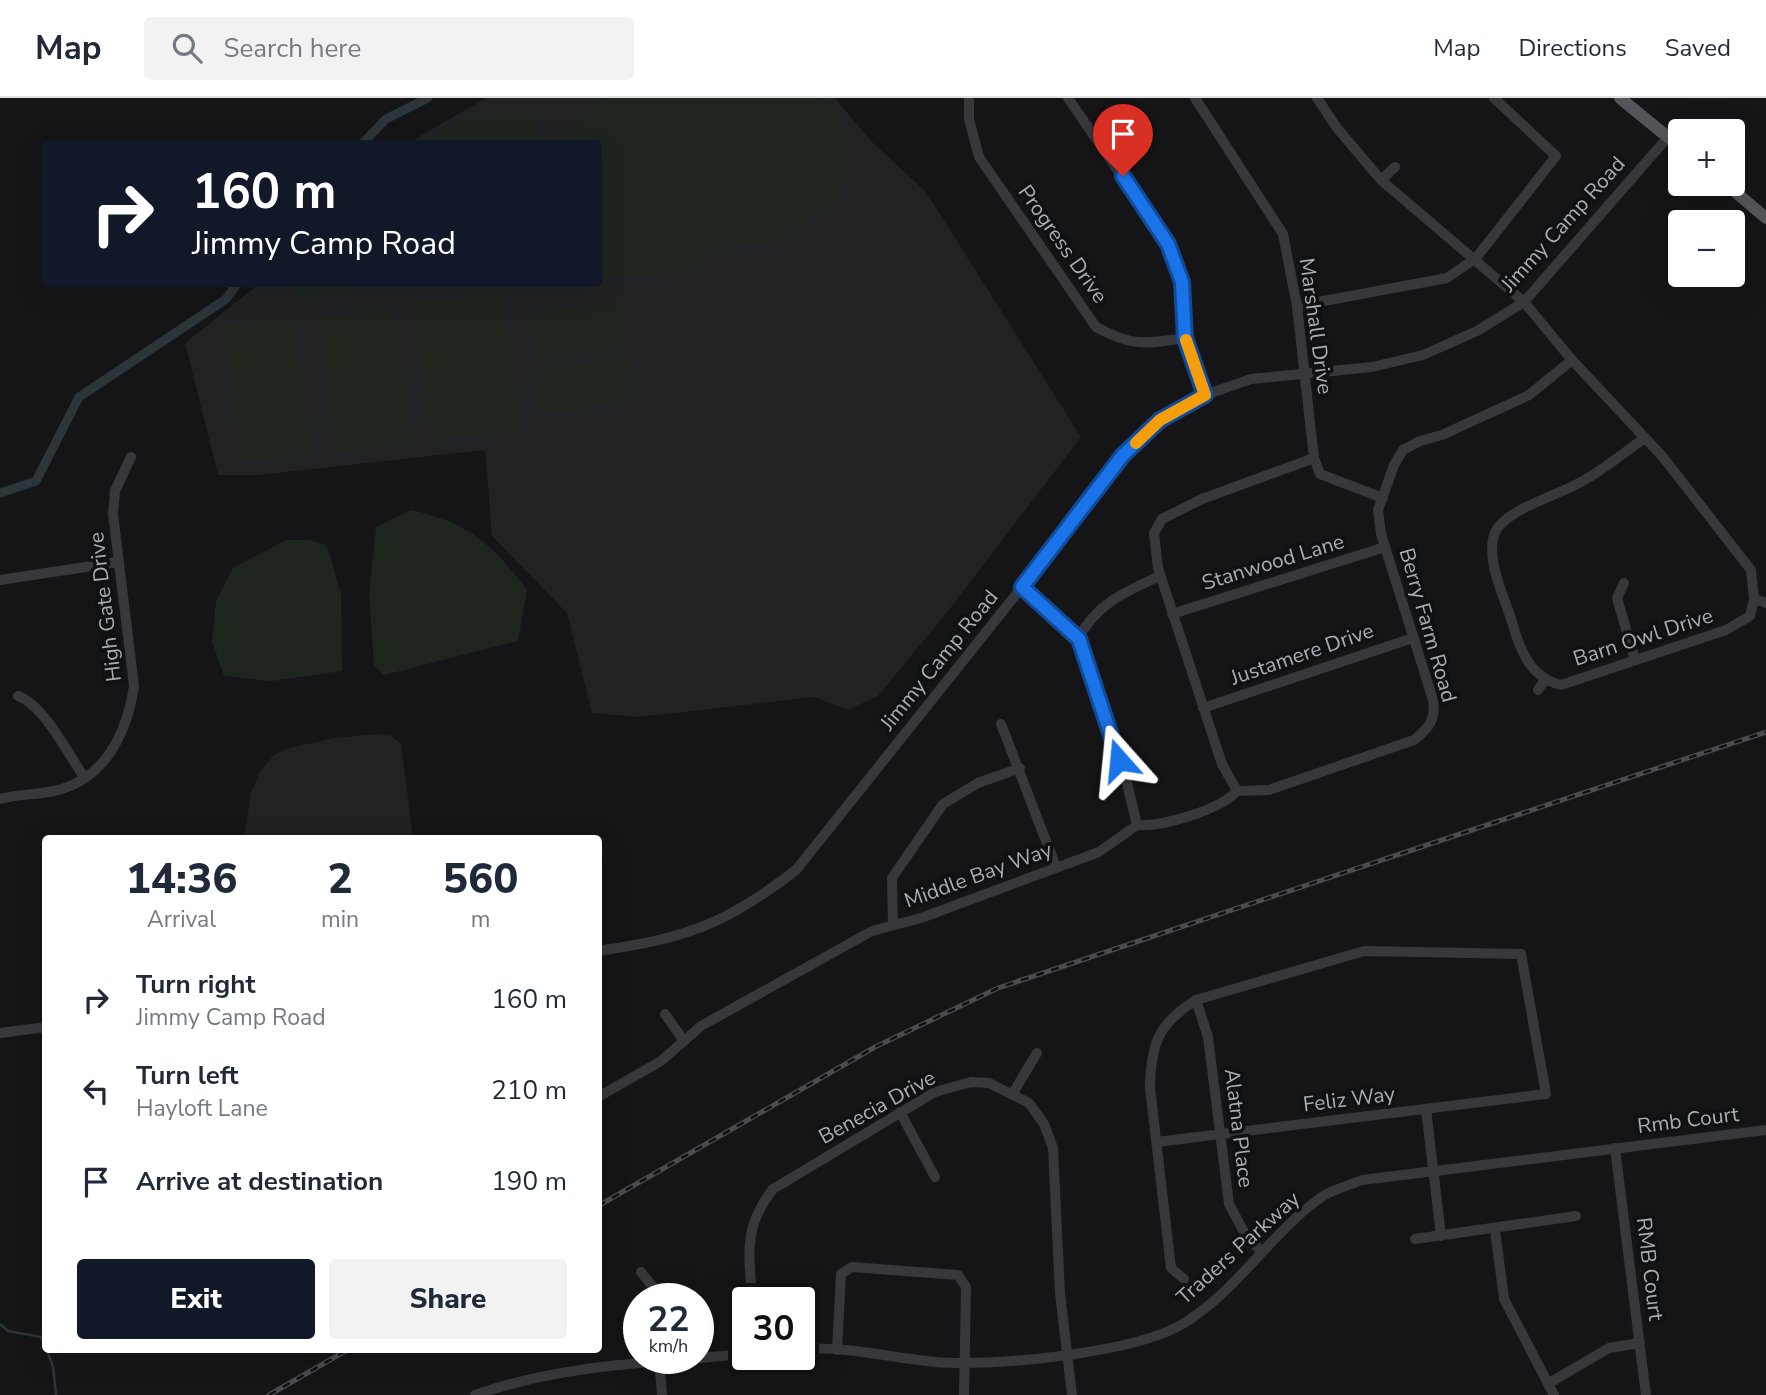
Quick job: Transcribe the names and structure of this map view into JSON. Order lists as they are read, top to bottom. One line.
{"streets":{"street":["Jimmy Camp Road","Progress Drive","Marshall Drive","Stanwood Lane","High Gate Drive","Berry Farm Road","Barn Owl Drive","Justamere Drive","Middle Bay Way","Feliz Way","Benecia Drive","Rmb Court","Alatna Place","Traders Parkway","RMB Court"]},"crossings":[["Jimmy Camp Road","Marshall Drive"],["Stanwood Lane","Berry Farm Road"],["Berry Farm Road","Justamere Drive"],["Feliz Way","Alatna Place"],["Benecia Drive","Traders Parkway"],["Rmb Court","Traders Parkway"],["Rmb Court","RMB Court"],["Alatna Place","Traders Parkway"],["Traders Parkway","RMB Court"]],"page":{"header":"Map","search":"Search here","nav":["Map","Directions","Saved"],"map_buttons":["+","−"],"turn":["160 m","Jimmy Camp Road"],"eta":["14:36","Arrival","2","min","560","m"],"list":[{"name":"Turn right","note":"Jimmy Camp Road","value":"160 m"},{"name":"Turn left","note":"Hayloft Lane","value":"210 m"},{"name":"Arrive at destination","value":"190 m"}],"buttons":["Exit","Share"],"speed":"22 km/h","limit":"30"}}
